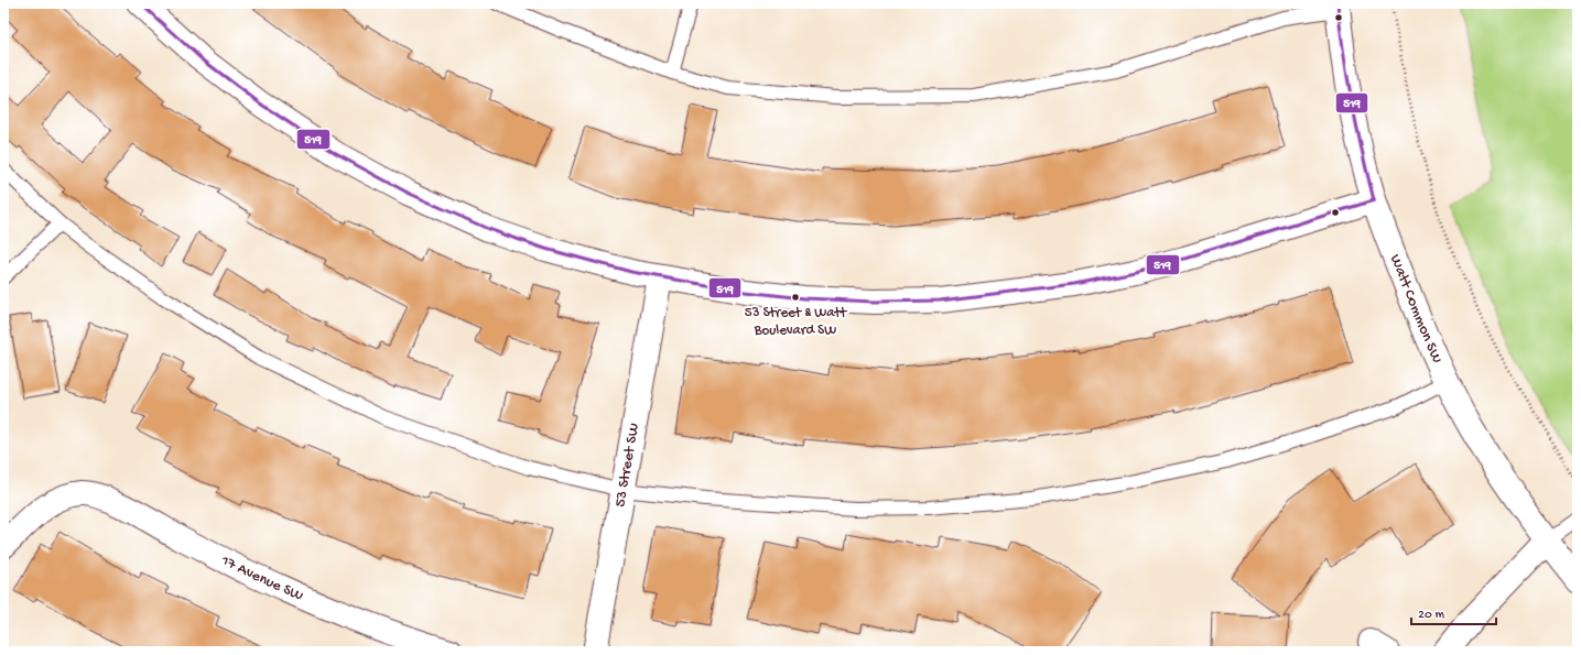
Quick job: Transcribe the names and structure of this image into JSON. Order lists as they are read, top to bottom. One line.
{"streets":{"street":["Watt Common SW","53 Street SW","17 Avenue SW"]},"places":["53 Street & Watt Boulevard SW"],"lines":["transit line 519"],"scale_bar":"20 m"}
